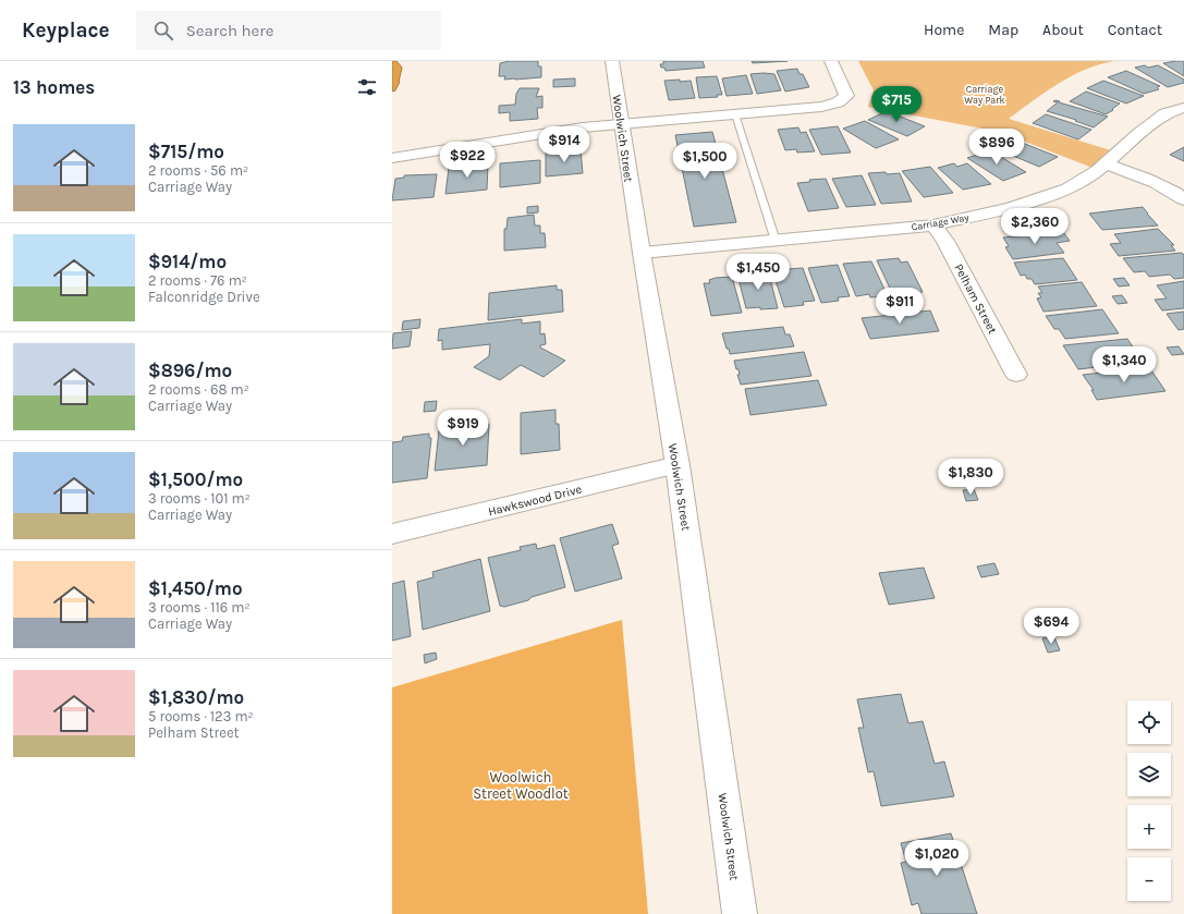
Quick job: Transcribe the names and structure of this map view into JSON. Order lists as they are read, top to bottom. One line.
{"streets":{"street":["Woolwich Street","Carriage Way","Pelham Street","Hawkswood Drive"]},"crossings":[["Woolwich Street","Carriage Way"],["Woolwich Street","Hawkswood Drive"],["Carriage Way","Pelham Street"]],"parks":["Carriage Way Park","Woolwich Street Woodlot"],"page":{"header":"Keyplace","search":"Search here","nav":["Home","Map","About","Contact"],"heading":"13 homes","price":["$715","$914","$896","$922","$1,500","$2,360","$1,450","$911","$1,340","$919","$1,830","$694","$1,020"],"list":[{"name":"$715/mo","note":"2 rooms · 56 m² · Carriage Way"},{"name":"$914/mo","note":"2 rooms · 76 m² · Falconridge Drive"},{"name":"$896/mo","note":"2 rooms · 68 m² · Carriage Way"},{"name":"$1,500/mo","note":"3 rooms · 101 m² · Carriage Way"},{"name":"$1,450/mo","note":"3 rooms · 116 m² · Carriage Way"},{"name":"$1,830/mo","note":"5 rooms · 123 m² · Pelham Street"}],"map_buttons":["+","−"]}}
